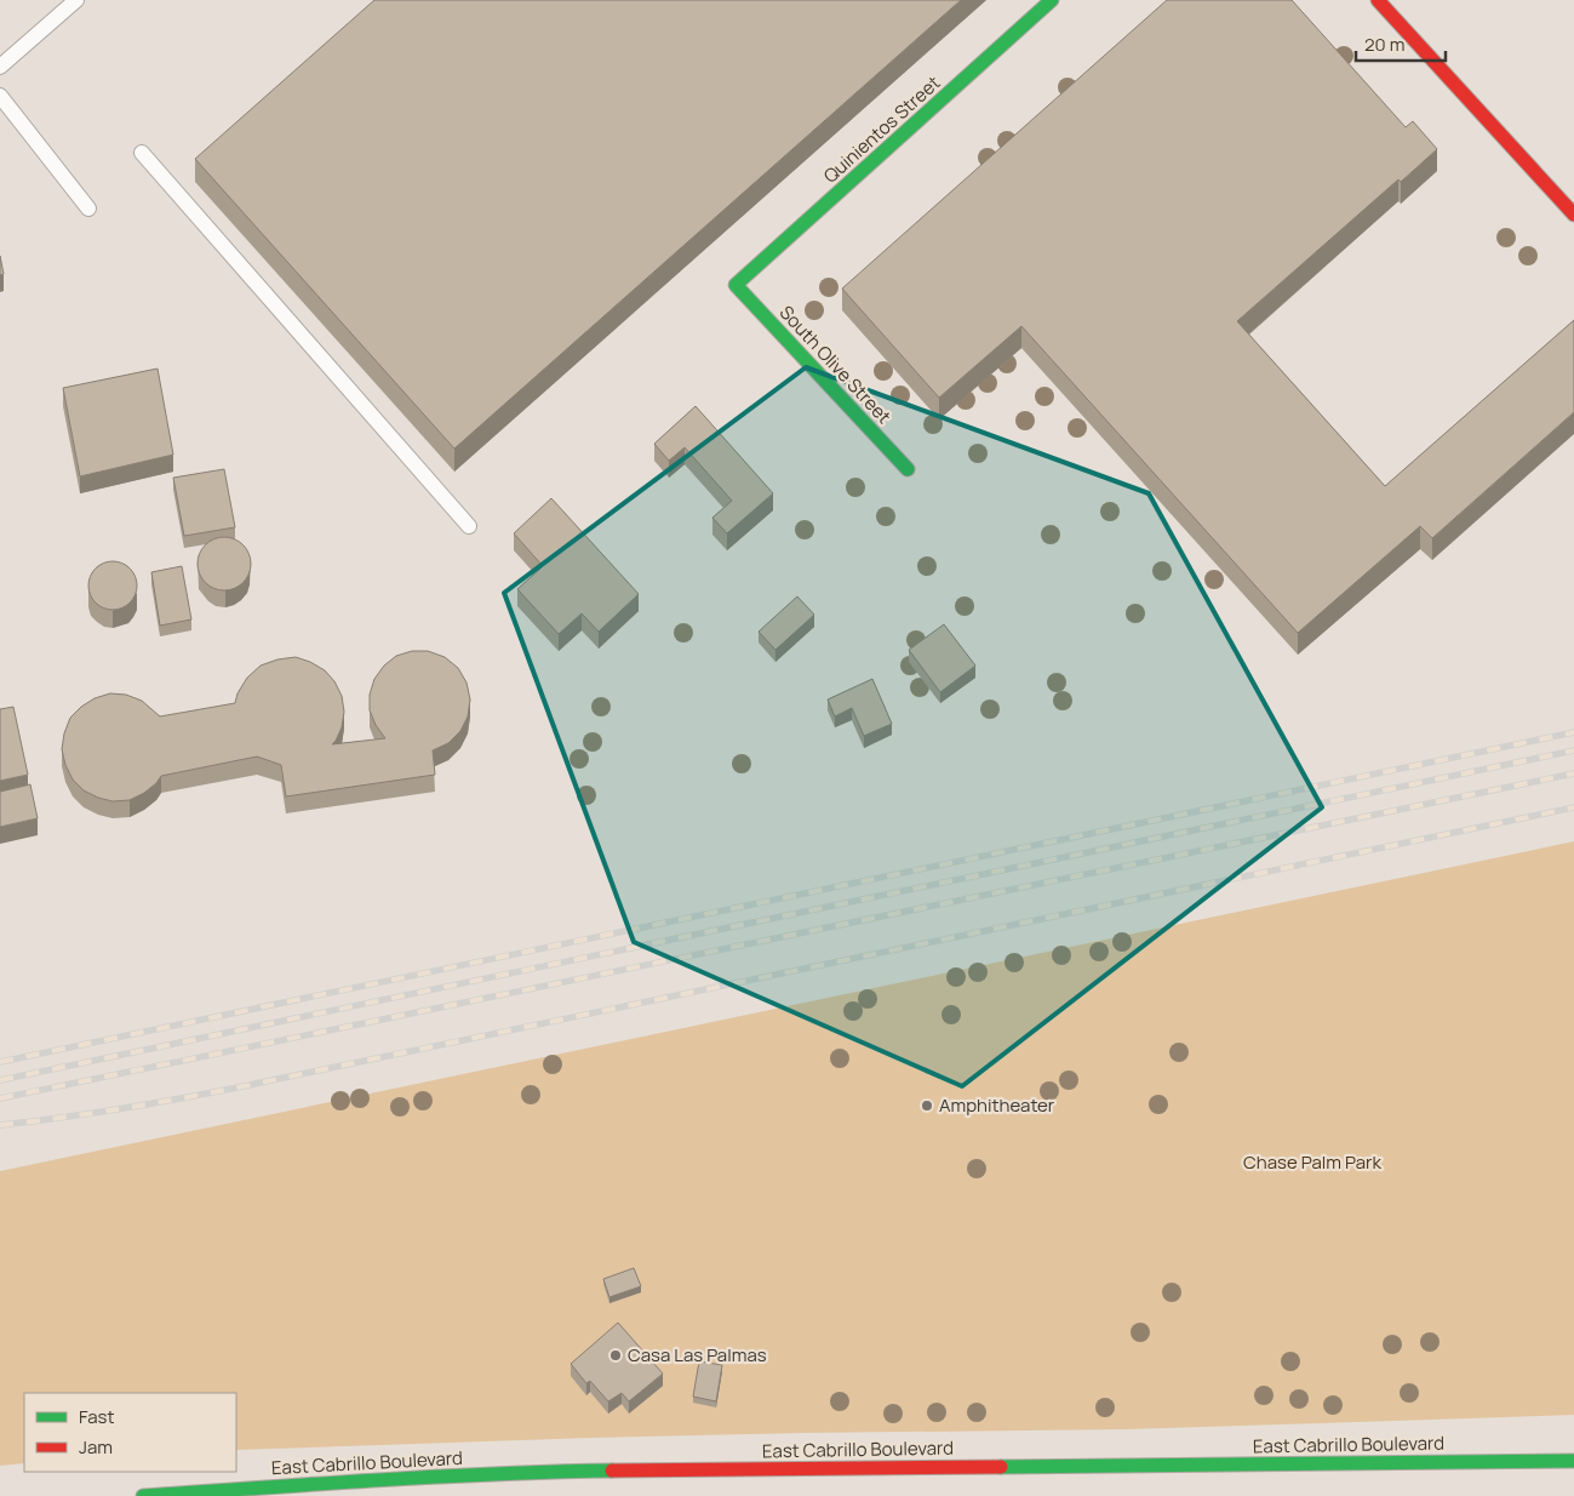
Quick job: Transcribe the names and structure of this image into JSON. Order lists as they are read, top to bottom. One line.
{"streets":{"main road":["Quinientos Street","South Olive Street","East Cabrillo Boulevard"]},"crossings":[["Quinientos Street","South Olive Street"]],"parks":["Chase Palm Park"],"places":["Amphitheater","Casa Las Palmas"],"legend":["Fast","Jam"],"scale_bar":"20 m"}
